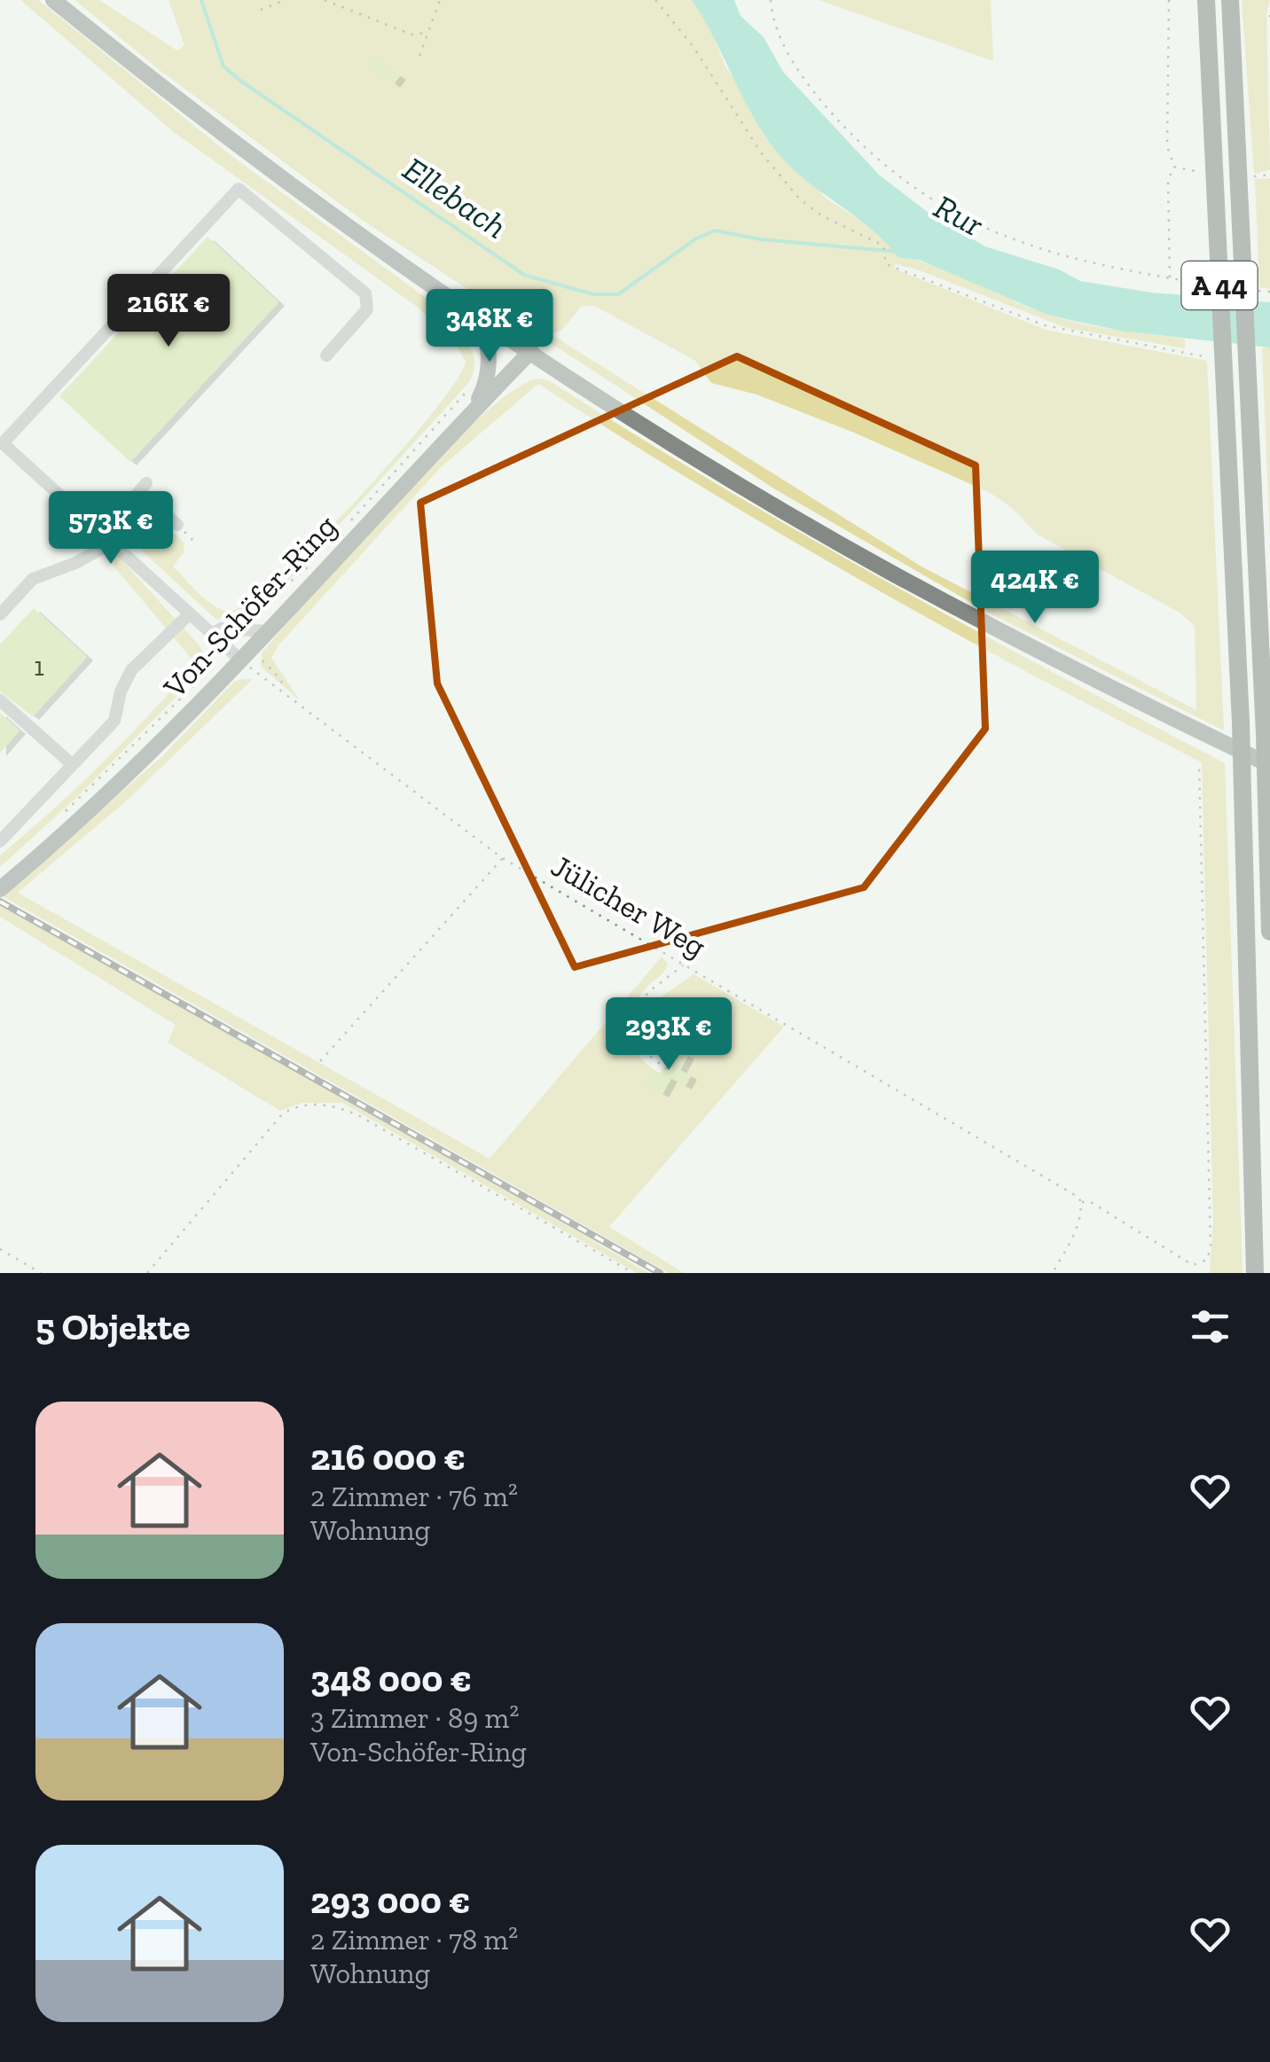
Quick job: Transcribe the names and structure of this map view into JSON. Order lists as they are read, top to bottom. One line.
{"streets":{"highway":["A 44"],"main road":["Von-Schöfer-Ring"],"path":["Jülicher Weg"]},"crossings":[["Von-Schöfer-Ring","Jülicher Weg"]],"water":["Ellebach","Rur"],"house_numbers":["1"],"page":{"price":["216K €","348K €","573K €","424K €","293K €"],"heading":"5 Objekte","list":[{"name":"216 000 €","note":"2 Zimmer · 76 m² · Wohnung"},{"name":"348 000 €","note":"3 Zimmer · 89 m² · Von-Schöfer-Ring"},{"name":"293 000 €","note":"2 Zimmer · 78 m² · Wohnung"}]}}
